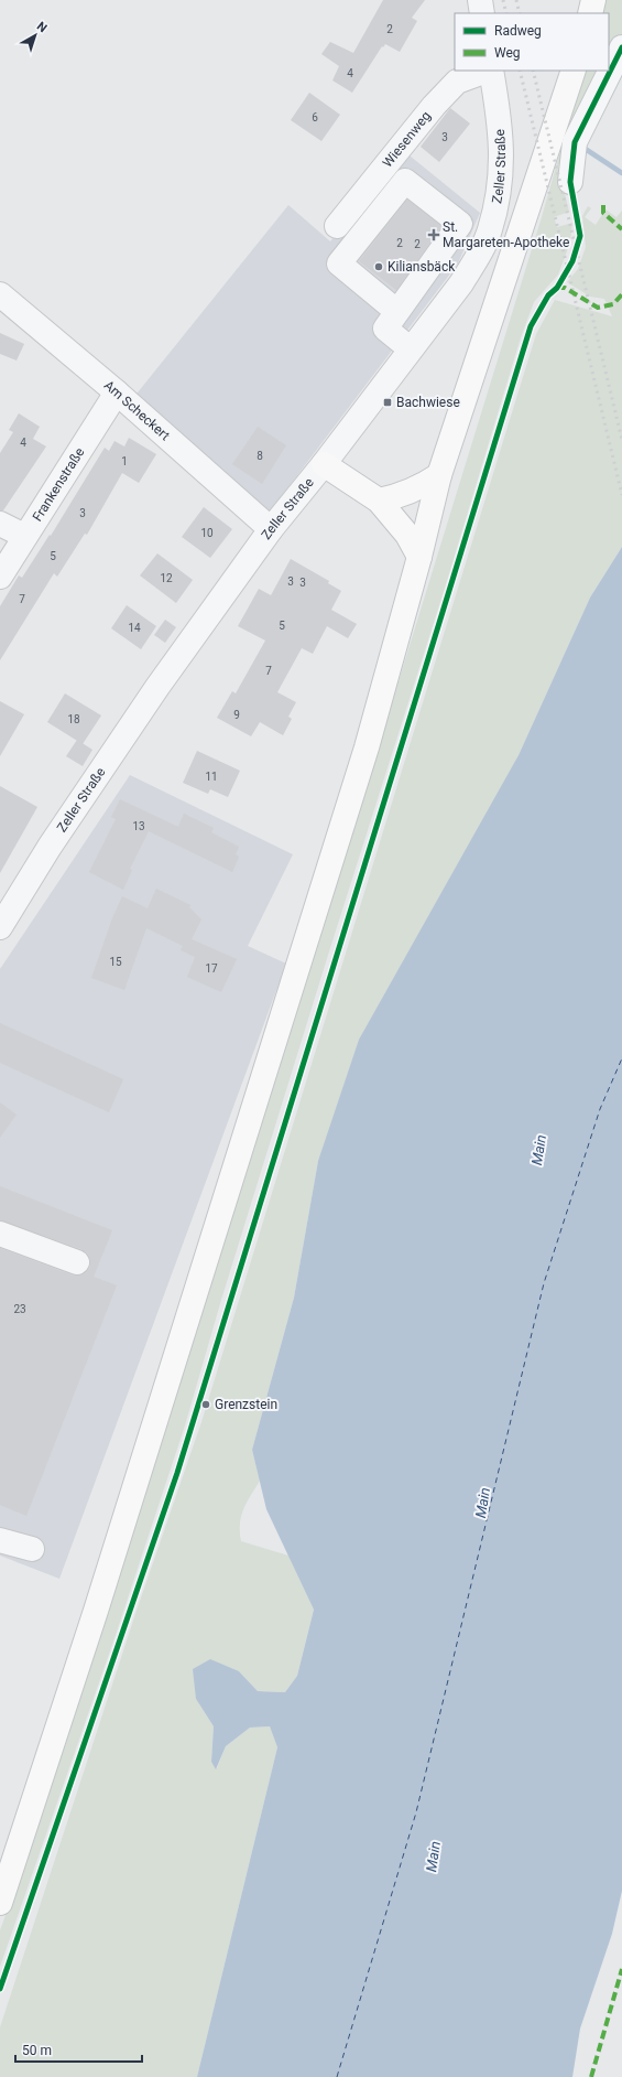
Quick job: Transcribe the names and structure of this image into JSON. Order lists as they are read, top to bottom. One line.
{"streets":{"street":["Wiesenweg","Zeller Straße","Am Scheckert","Frankenstraße"]},"crossings":[["Zeller Straße","Am Scheckert"],["Am Scheckert","Frankenstraße"]],"water":["Main"],"places":{"health":["St. Margareten-Apotheke"],"other":["Kiliansbäck","Grenzstein"],"transit":["Bachwiese"]},"house_numbers":["2","4","6","3","2","2","4","8","1","3","10","5","12","3","3","7","5","14","7","9","18","11","13","15","17","23"],"legend":["Radweg","Weg"],"scale_bar":"50 m","north":"top right"}
